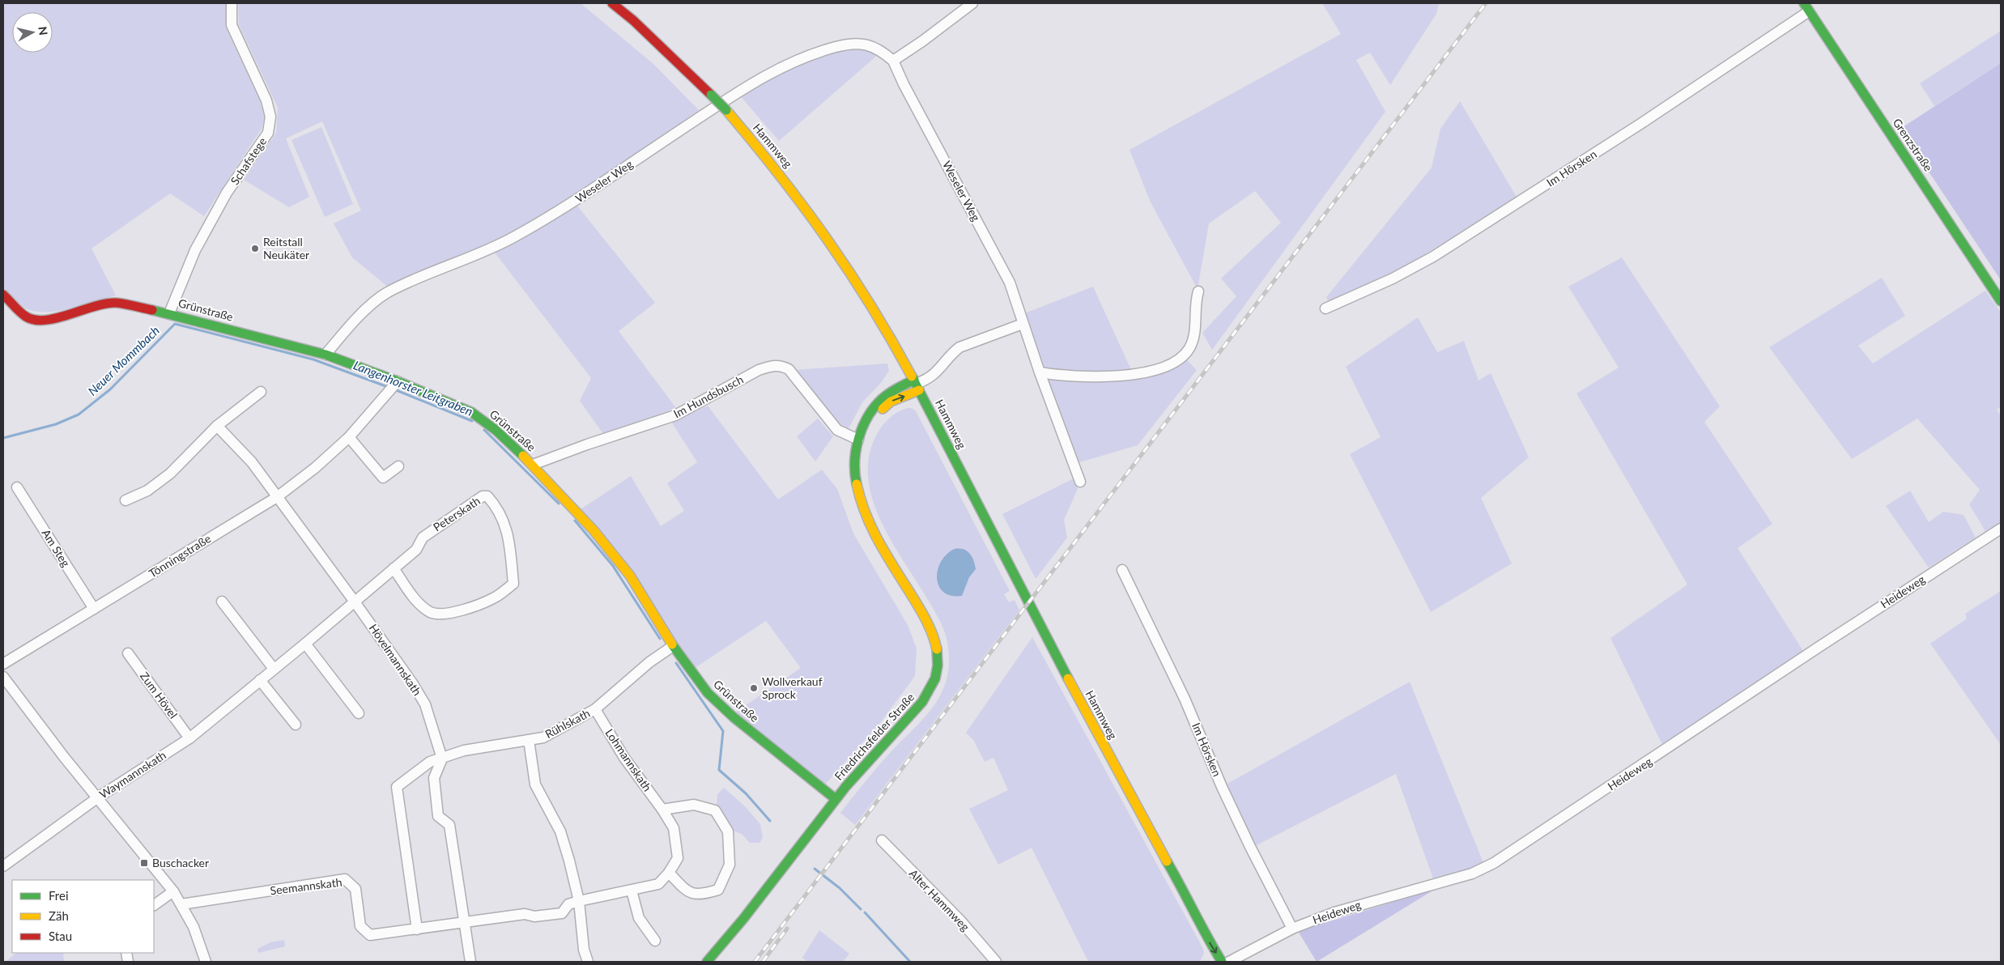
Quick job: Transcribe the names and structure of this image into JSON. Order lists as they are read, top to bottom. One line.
{"streets":{"main road":["Grenzstraße","Hammweg","Grünstraße","Friedrichsfelder Straße"],"street":["Schafstege","Im Hörsken","Weseler Weg","Im Hundsbusch","Peterskath","Am Steg","Tönningstraße","Heideweg","Hövelmannskath","Zum Hövel","Rühlskath","Lohmannskath","Waymannskath","Seemannskath","Alter Hammweg"]},"crossings":[["Grenzstraße","Im Hörsken"],["Hammweg","Heideweg"],["Schafstege","Grünstraße"],["Im Hörsken","Heideweg"],["Weseler Weg","Grünstraße"],["Grünstraße","Im Hundsbusch"],["Grünstraße","Tönningstraße"],["Grünstraße","Rühlskath"],["Grünstraße","Friedrichsfelder Straße"],["Im Hundsbusch","Friedrichsfelder Straße"],["Peterskath","Hövelmannskath"],["Peterskath","Waymannskath"],["Am Steg","Tönningstraße"],["Tönningstraße","Hövelmannskath"],["Hövelmannskath","Rühlskath"],["Hövelmannskath","Waymannskath"],["Zum Hövel","Waymannskath"],["Rühlskath","Lohmannskath"],["Lohmannskath","Seemannskath"]],"water":["Neuer Mommbach","Langenhorster Leitgraben"],"places":{"other":["Reitstall Neukäter","Wollverkauf Sprock"],"transit":["Buschacker"]},"legend":["Frei","Zäh","Stau"],"north":"right"}
